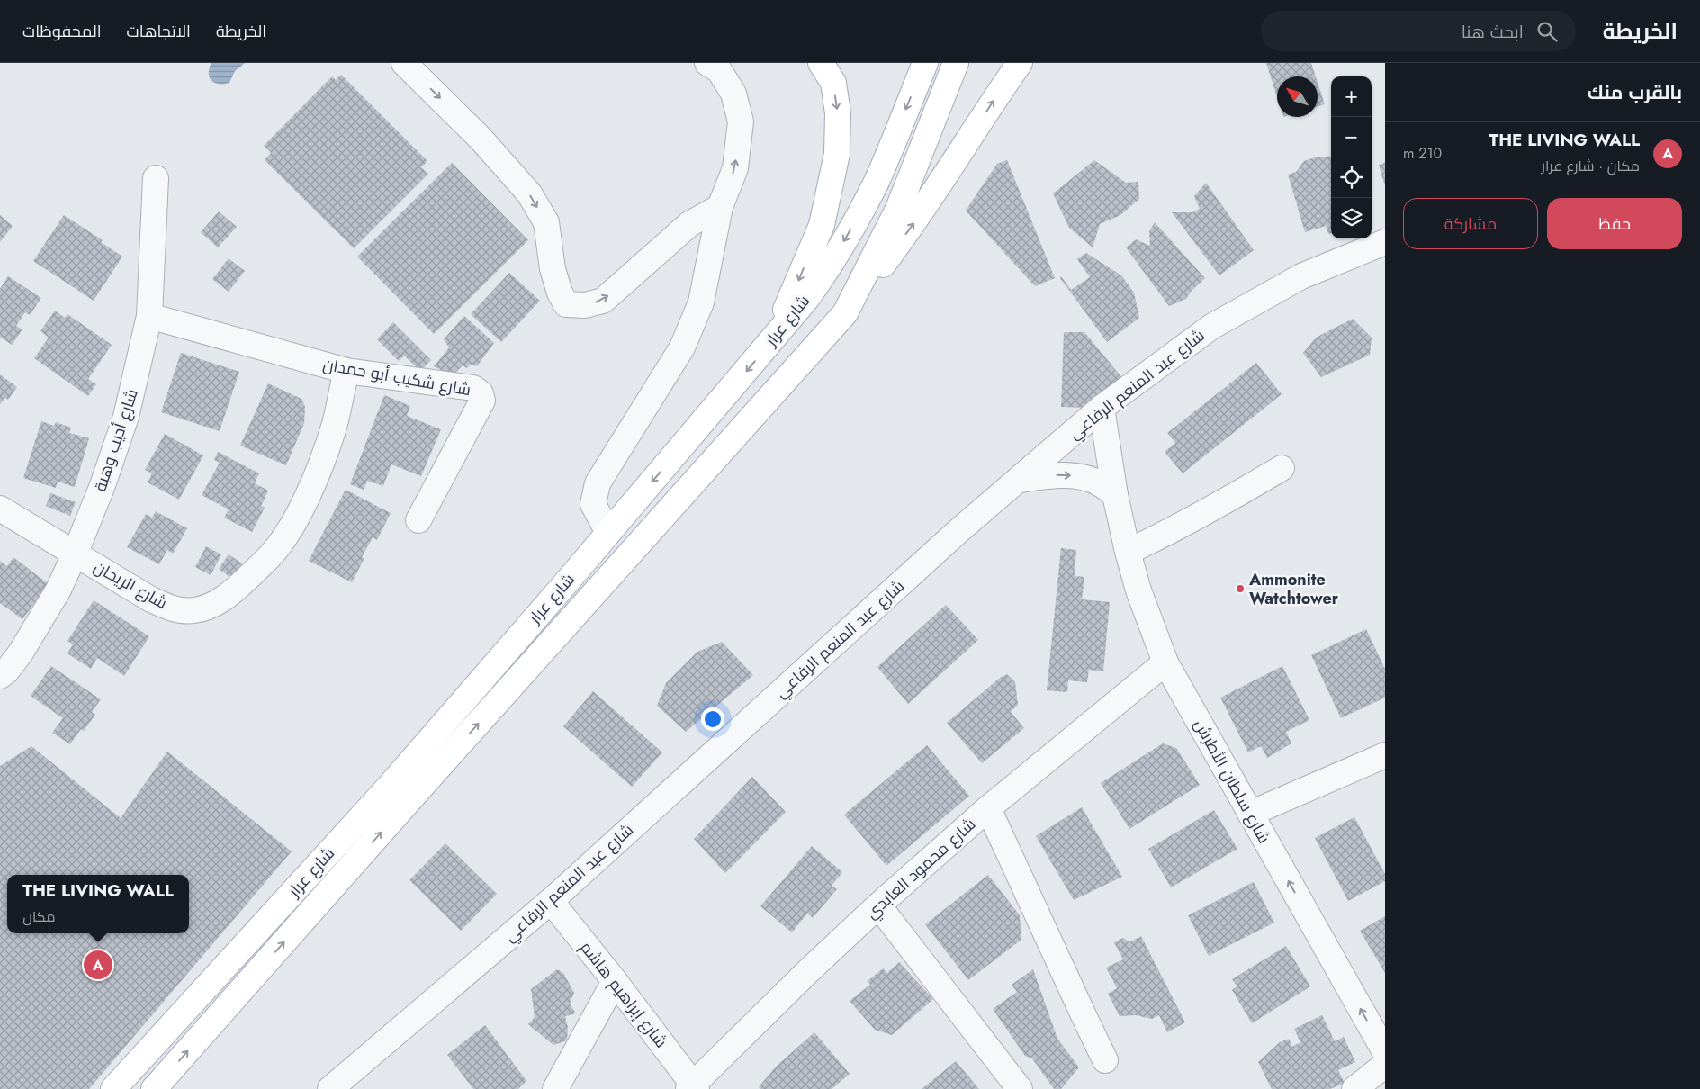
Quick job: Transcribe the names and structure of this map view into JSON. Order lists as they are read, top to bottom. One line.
{"streets":{"main road":["شارع عرار"],"street":["شارع شكيب أبو حمدان","شارع عبد المنعم الرفاعي","شارع أديب وهبة","شارع الريحان","شارع سلطان الأطرش","شارع محمود العابدي","شارع إبراهيم هاشم"]},"crossings":[["شارع شكيب أبو حمدان","شارع أديب وهبة"],["شارع شكيب أبو حمدان","شارع الريحان"],["شارع عبد المنعم الرفاعي","شارع سلطان الأطرش"],["شارع عبد المنعم الرفاعي","شارع إبراهيم هاشم"],["شارع أديب وهبة","شارع الريحان"],["شارع سلطان الأطرش","شارع محمود العابدي"],["شارع محمود العابدي","شارع إبراهيم هاشم"]],"one_way":["شارع سلطان الأطرش"],"places":["Ammonite Watchtower"],"north":"top left","page":{"header":"الخريطة","search":"ابحث هنا","nav":["الخريطة","الاتجاهات","المحفوظات"],"heading":"بالقرب منك","map_buttons":["+","−"],"list":[{"mark":"A","name":"THE LIVING WALL","note":"مكان · شارع عرار","value":"210 m"}],"buttons":["حفظ","مشاركة"],"popup":["THE LIVING WALL","مكان"],"pins":"A"}}
